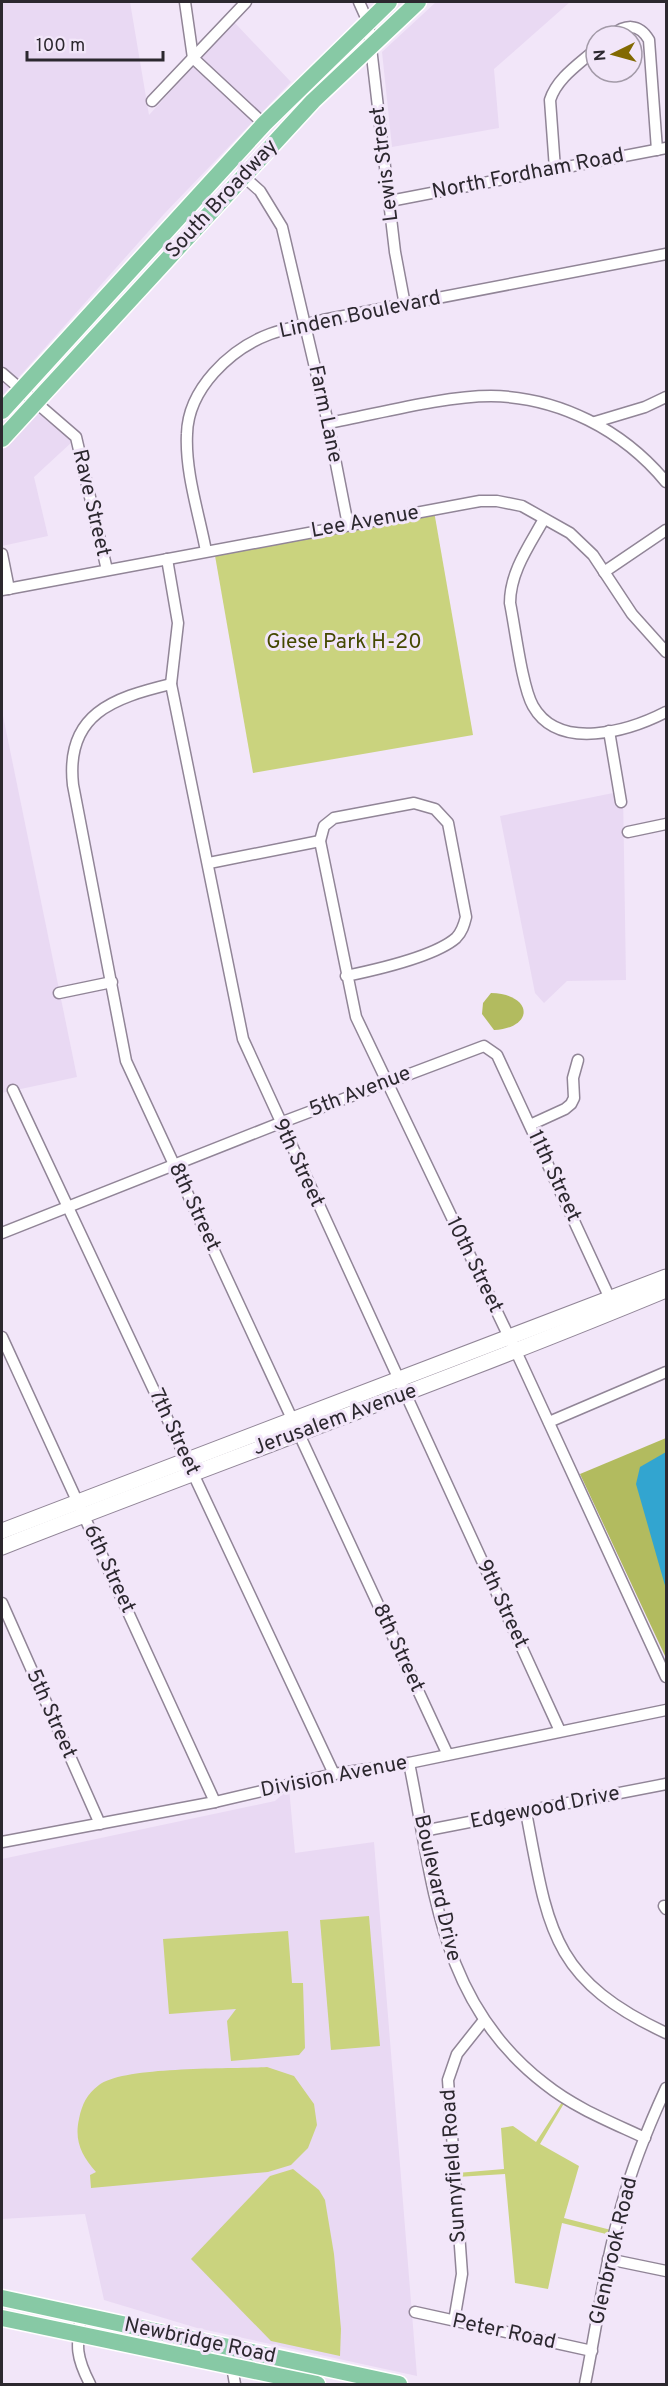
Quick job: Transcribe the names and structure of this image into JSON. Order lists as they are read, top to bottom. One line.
{"streets":{"main road":["South Broadway","Jerusalem Avenue","Newbridge Road"],"street":["Lewis Street","North Fordham Road","Linden Boulevard","Farm Lane","Rave Street","Lee Avenue","5th Avenue","9th Street","11th Street","8th Street","10th Street","7th Street","6th Street","5th Street","Division Avenue","Edgewood Drive","Boulevard Drive","Sunnyfield Road","Glenbrook Road","Peter Road"]},"crossings":[["Lewis Street","North Fordham Road"],["Lewis Street","South Broadway"],["Lewis Street","Linden Boulevard"],["South Broadway","Farm Lane"],["South Broadway","Rave Street"],["Linden Boulevard","Farm Lane"],["Linden Boulevard","Lee Avenue"],["Farm Lane","Lee Avenue"],["Rave Street","Lee Avenue"],["Lee Avenue","9th Street"],["5th Avenue","9th Street"],["5th Avenue","11th Street"],["5th Avenue","8th Street"],["5th Avenue","10th Street"],["5th Avenue","7th Street"],["9th Street","8th Street"],["9th Street","Jerusalem Avenue"],["9th Street","Division Avenue"],["11th Street","Jerusalem Avenue"],["8th Street","Jerusalem Avenue"],["8th Street","Division Avenue"],["10th Street","Jerusalem Avenue"],["Jerusalem Avenue","7th Street"],["Jerusalem Avenue","6th Street"],["7th Street","Division Avenue"],["6th Street","Division Avenue"],["5th Street","Division Avenue"],["Division Avenue","Boulevard Drive"],["Edgewood Drive","Boulevard Drive"],["Boulevard Drive","Sunnyfield Road"],["Boulevard Drive","Glenbrook Road"],["Sunnyfield Road","Peter Road"],["Glenbrook Road","Peter Road"]],"parks":["Giese Park H-20"],"scale_bar":"100 m","north":"left"}
